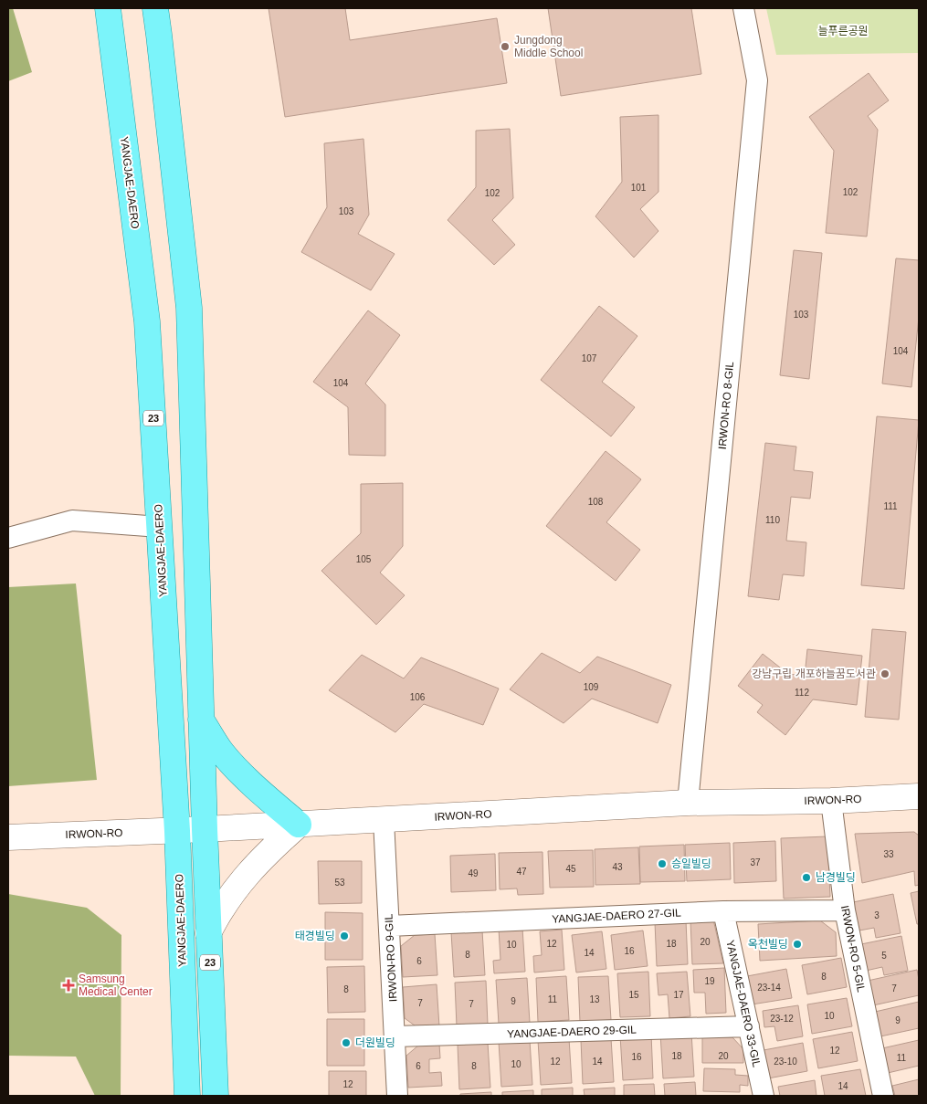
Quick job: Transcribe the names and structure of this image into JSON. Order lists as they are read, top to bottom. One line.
{"streets":{"main road":["YANGJAE-DAERO","23"],"street":["IRWON-RO 8-GIL","IRWON-RO","YANGJAE-DAERO 27-GIL","IRWON-RO 5-GIL","IRWON-RO 9-GIL","YANGJAE-DAERO 33-GIL","YANGJAE-DAERO 29-GIL"]},"crossings":[["YANGJAE-DAERO","IRWON-RO"],["IRWON-RO 8-GIL","IRWON-RO"],["23","IRWON-RO"],["IRWON-RO","IRWON-RO 5-GIL"],["IRWON-RO","IRWON-RO 9-GIL"],["YANGJAE-DAERO 27-GIL","IRWON-RO 5-GIL"],["YANGJAE-DAERO 27-GIL","IRWON-RO 9-GIL"],["YANGJAE-DAERO 27-GIL","YANGJAE-DAERO 33-GIL"],["IRWON-RO 9-GIL","YANGJAE-DAERO 29-GIL"],["YANGJAE-DAERO 33-GIL","YANGJAE-DAERO 29-GIL"]],"parks":["늘푸른공원"],"places":{"other":["Jungdong Middle School","강남구립 개포하늘꿈도서관","승일빌딩","남경빌딩","태경빌딩","옥천빌딩","더원빌딩"],"health":["Samsung Medical Center"]},"house_numbers":["101","102","102","103","103","104","107","104","108","111","110","105","109","112","106","33","37","43","45","47","49","53","3","20","12","18","10","16","14","8","5","6","8","19","23-14","7","8","15","17","11","13","9","7","7","10","23-12","9","12","18","20","16","11","12","14","23-10","10","6","8","12","14"]}
